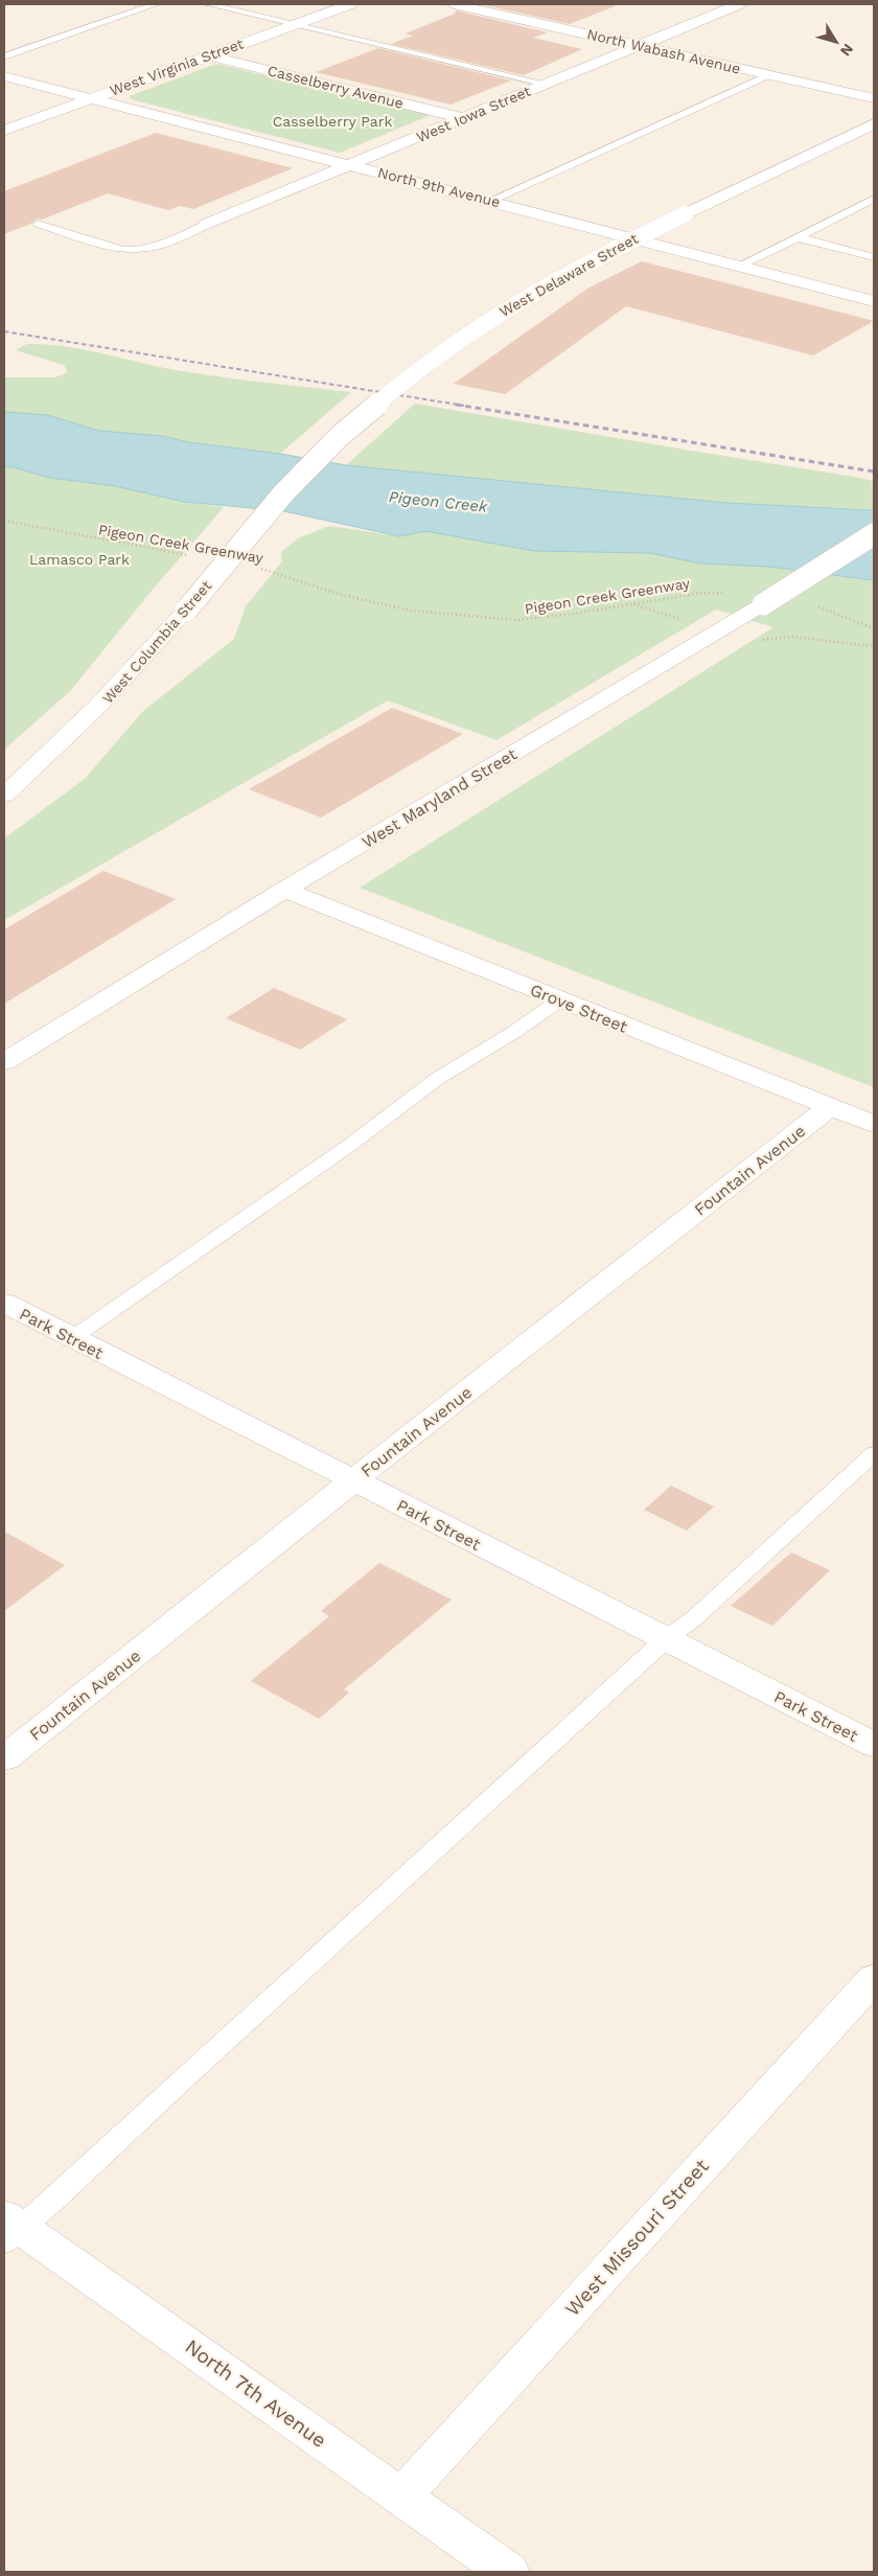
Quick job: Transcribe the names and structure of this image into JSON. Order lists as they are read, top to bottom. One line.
{"streets":{"street":["North Wabash Avenue","West Virginia Street","Casselberry Avenue","West Iowa Street","North 9th Avenue","West Delaware Street","West Columbia Street","West Maryland Street","Grove Street","Fountain Avenue","Park Street","West Missouri Street","North 7th Avenue"],"path":["Pigeon Creek Greenway"]},"crossings":[["North Wabash Avenue","West Iowa Street"],["West Virginia Street","Casselberry Avenue"],["West Virginia Street","North 9th Avenue"],["Casselberry Avenue","West Iowa Street"],["West Iowa Street","North 9th Avenue"],["West Delaware Street","West Columbia Street"],["West Maryland Street","Grove Street"],["Grove Street","Fountain Avenue"],["Fountain Avenue","Park Street"],["West Missouri Street","North 7th Avenue"]],"water":["Pigeon Creek"],"parks":["Casselberry Park","Lamasco Park"],"north":"bottom right"}
